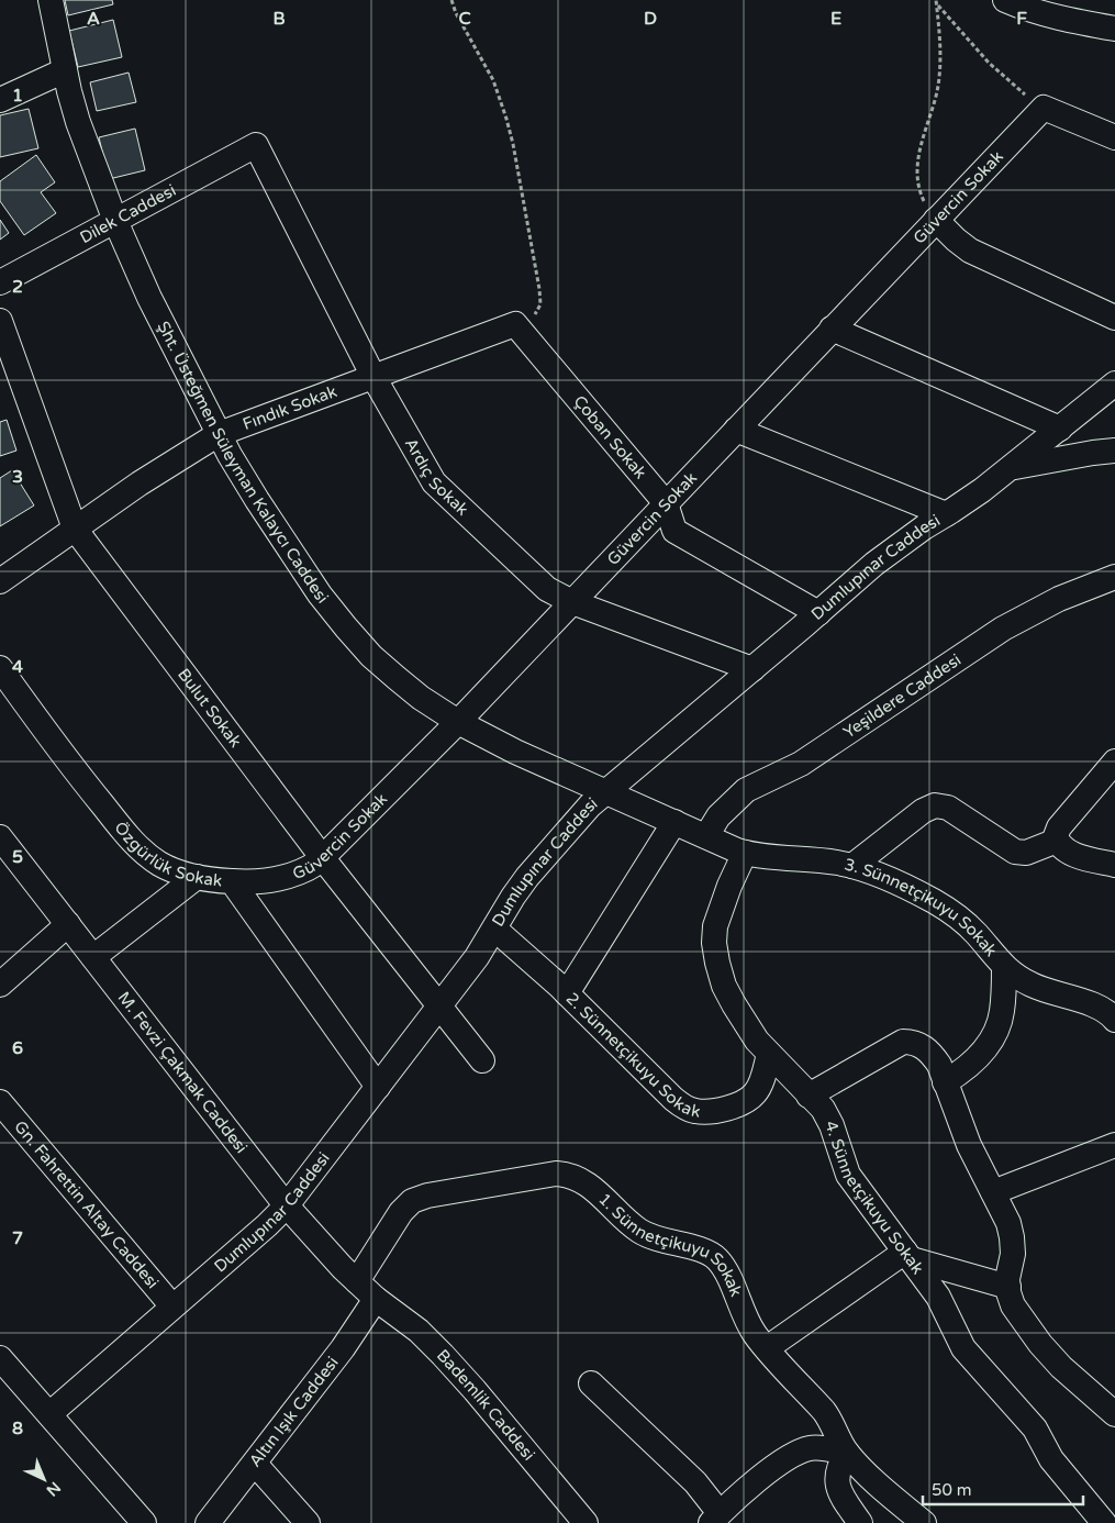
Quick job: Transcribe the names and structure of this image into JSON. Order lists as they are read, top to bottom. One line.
{"streets":{"street":["Güvercin Sokak","Dilek Caddesi","Fındık Sokak","Çoban Sokak","Şht. Üsteğmen Süleyman Kalaycı Caddesi","Ardıç Sokak","Dumlupınar Caddesi","Yeşildere Caddesi","Bulut Sokak","Özgürlük Sokak","3. Sünnetçikuyu Sokak","2. Sünnetçikuyu Sokak","M. Fevzi Çakmak Caddesi","4. Sünnetçikuyu Sokak","Gn. Fahrettin Altay Caddesi","1. Sünnetçikuyu Sokak","Bademlik Caddesi","Altın Işık Caddesi"]},"crossings":[["Güvercin Sokak","Çoban Sokak"],["Güvercin Sokak","Şht. Üsteğmen Süleyman Kalaycı Caddesi"],["Güvercin Sokak","Ardıç Sokak"],["Güvercin Sokak","Bulut Sokak"],["Güvercin Sokak","Özgürlük Sokak"],["Dilek Caddesi","Şht. Üsteğmen Süleyman Kalaycı Caddesi"],["Dilek Caddesi","Ardıç Sokak"],["Fındık Sokak","Çoban Sokak"],["Fındık Sokak","Şht. Üsteğmen Süleyman Kalaycı Caddesi"],["Fındık Sokak","Ardıç Sokak"],["Fındık Sokak","Bulut Sokak"],["Çoban Sokak","Dumlupınar Caddesi"],["Şht. Üsteğmen Süleyman Kalaycı Caddesi","Dumlupınar Caddesi"],["Şht. Üsteğmen Süleyman Kalaycı Caddesi","3. Sünnetçikuyu Sokak"],["Ardıç Sokak","Dumlupınar Caddesi"],["Dumlupınar Caddesi","Bulut Sokak"],["Dumlupınar Caddesi","Özgürlük Sokak"],["Dumlupınar Caddesi","2. Sünnetçikuyu Sokak"],["Dumlupınar Caddesi","M. Fevzi Çakmak Caddesi"],["Dumlupınar Caddesi","Gn. Fahrettin Altay Caddesi"],["Yeşildere Caddesi","3. Sünnetçikuyu Sokak"],["3. Sünnetçikuyu Sokak","4. Sünnetçikuyu Sokak"],["2. Sünnetçikuyu Sokak","4. Sünnetçikuyu Sokak"],["M. Fevzi Çakmak Caddesi","1. Sünnetçikuyu Sokak"],["M. Fevzi Çakmak Caddesi","Bademlik Caddesi"],["M. Fevzi Çakmak Caddesi","Altın Işık Caddesi"],["Bademlik Caddesi","Altın Işık Caddesi"]],"scale_bar":"50 m","north":"bottom right","grid":{"columns":["A","B","C","D","E","F"],"rows":["1","2","3","4","5","6","7","8"]}}
